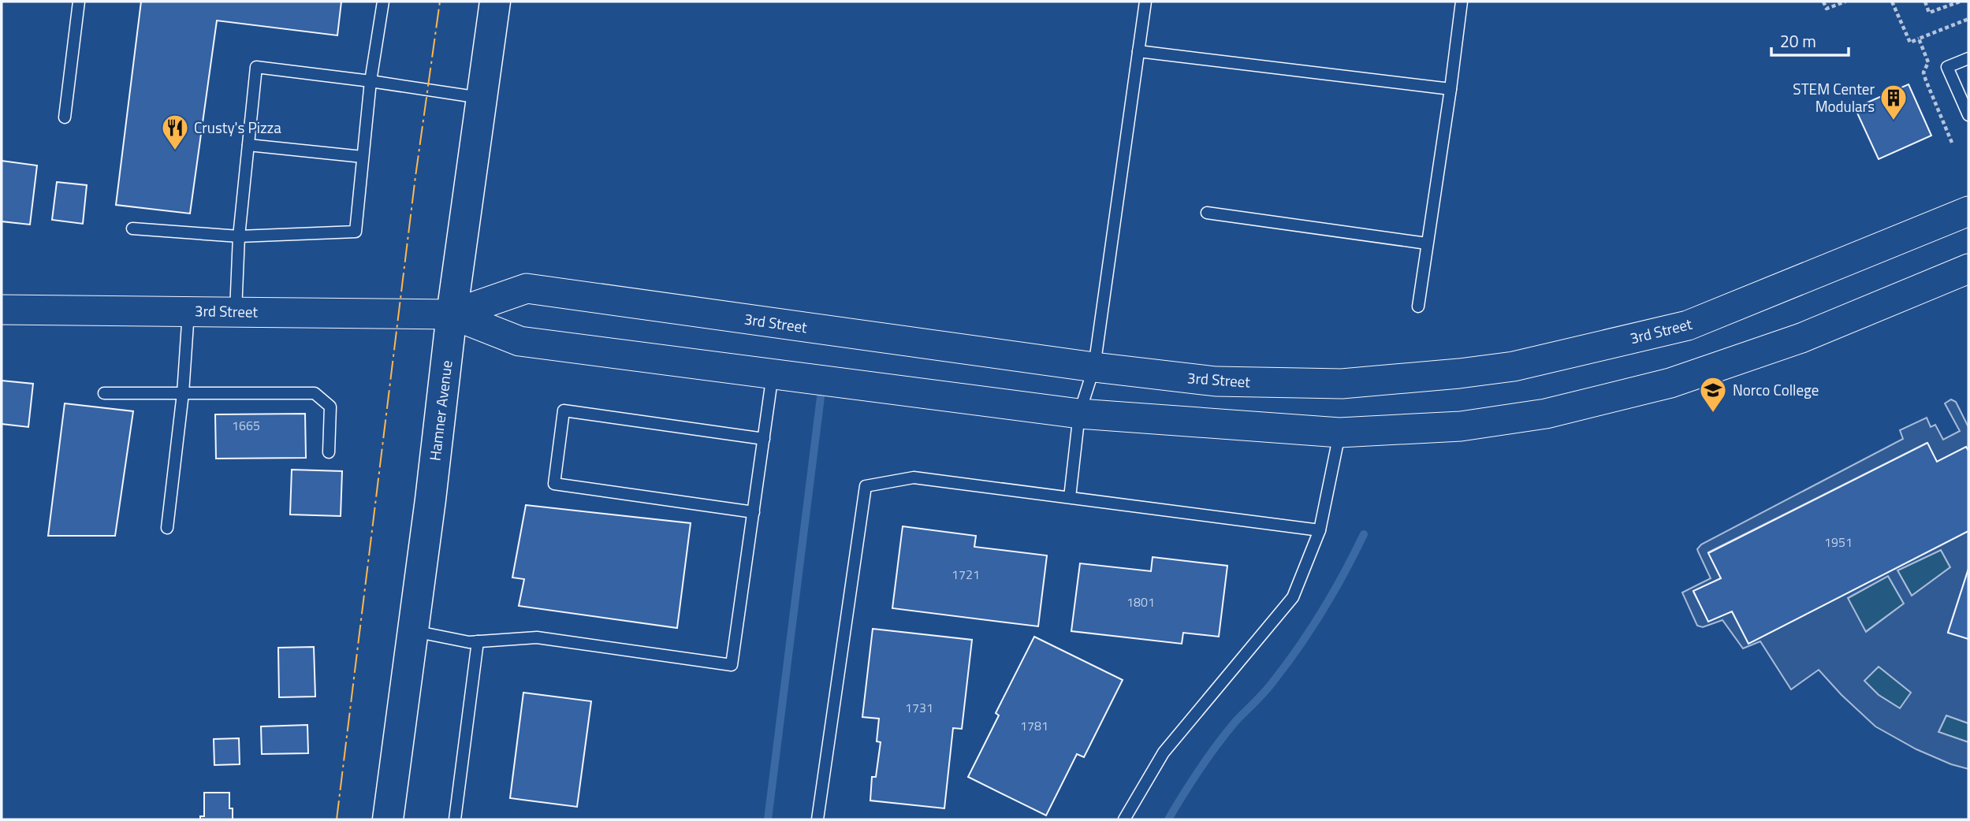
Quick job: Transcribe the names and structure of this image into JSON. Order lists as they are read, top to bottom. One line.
{"streets":{"main road":["Hamner Avenue"],"street":["3rd Street"]},"crossings":[["3rd Street","Hamner Avenue"]],"places":{"building":["STEM Center Modulars"],"restaurant":["Crusty's Pizza"],"school or university":["Norco College"]},"house_numbers":["1665","1951","1721","1801","1731","1781"],"scale_bar":"20 m"}
